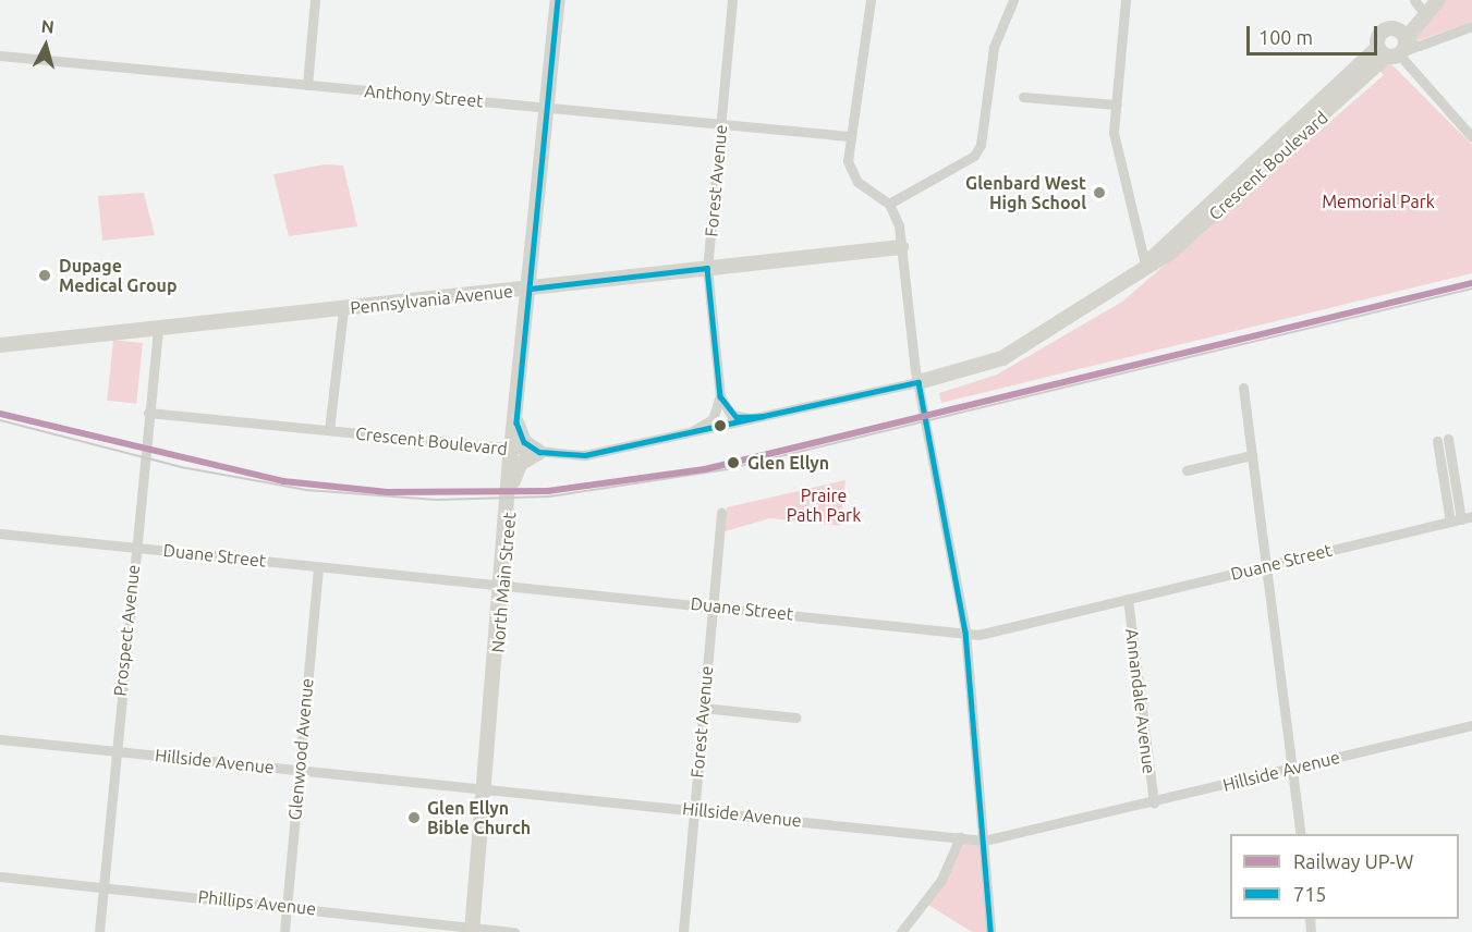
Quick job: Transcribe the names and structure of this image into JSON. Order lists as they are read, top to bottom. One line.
{"streets":{"street":["Anthony Street","Crescent Boulevard","Forest Avenue","Pennsylvania Avenue","Duane Street","North Main Street","Prospect Avenue","Annandale Avenue","Glenwood Avenue","Hillside Avenue","Phillips Avenue"]},"crossings":[["Anthony Street","Forest Avenue"],["Anthony Street","North Main Street"],["Crescent Boulevard","North Main Street"],["Crescent Boulevard","Prospect Avenue"],["Forest Avenue","Pennsylvania Avenue"],["Forest Avenue","Duane Street"],["Forest Avenue","Hillside Avenue"],["Pennsylvania Avenue","North Main Street"],["Pennsylvania Avenue","Prospect Avenue"],["Duane Street","North Main Street"],["Duane Street","Prospect Avenue"],["Duane Street","Annandale Avenue"],["Duane Street","Glenwood Avenue"],["North Main Street","Hillside Avenue"],["North Main Street","Phillips Avenue"],["Prospect Avenue","Hillside Avenue"],["Prospect Avenue","Phillips Avenue"],["Annandale Avenue","Hillside Avenue"],["Glenwood Avenue","Hillside Avenue"],["Glenwood Avenue","Phillips Avenue"]],"parks":["Memorial Park","Praire Path Park"],"places":["Glenbard West High School","Dupage Medical Group","Glen Ellyn","Glen Ellyn Bible Church"],"lines":["transit line 715","rail line UP-W"],"legend":["Railway UP-W","715"],"scale_bar":"100 m","north":"top"}
